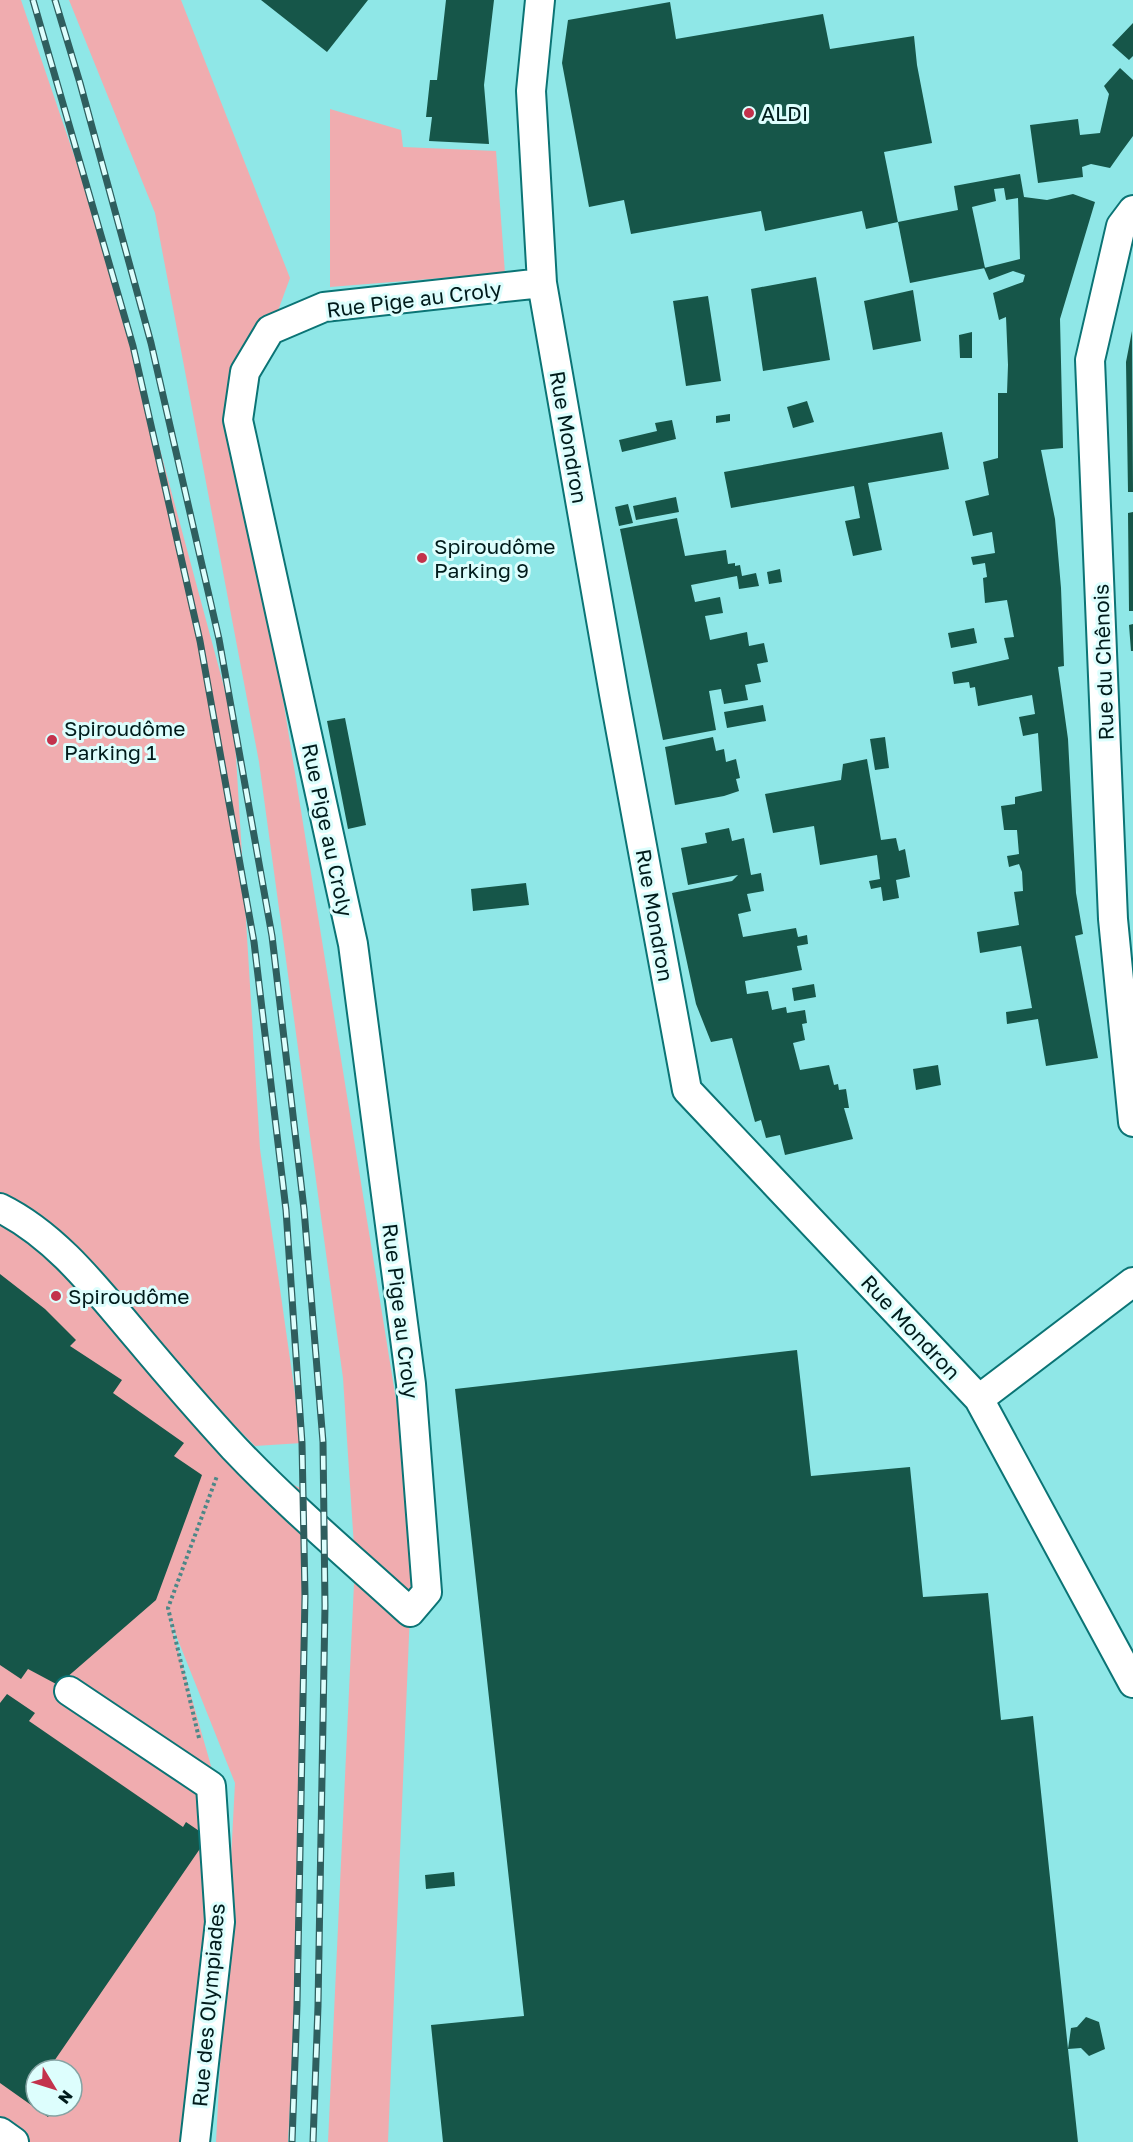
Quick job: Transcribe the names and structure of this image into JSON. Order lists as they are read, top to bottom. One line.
{"streets":{"street":["Rue Pige au Croly","Rue Mondron","Rue du Chênois","Rue des Olympiades"]},"crossings":[["Rue Pige au Croly","Rue Mondron"]],"places":["ALDI","Spiroudôme Parking 9","Spiroudôme Parking 1","Spiroudôme"],"north":"bottom right"}
